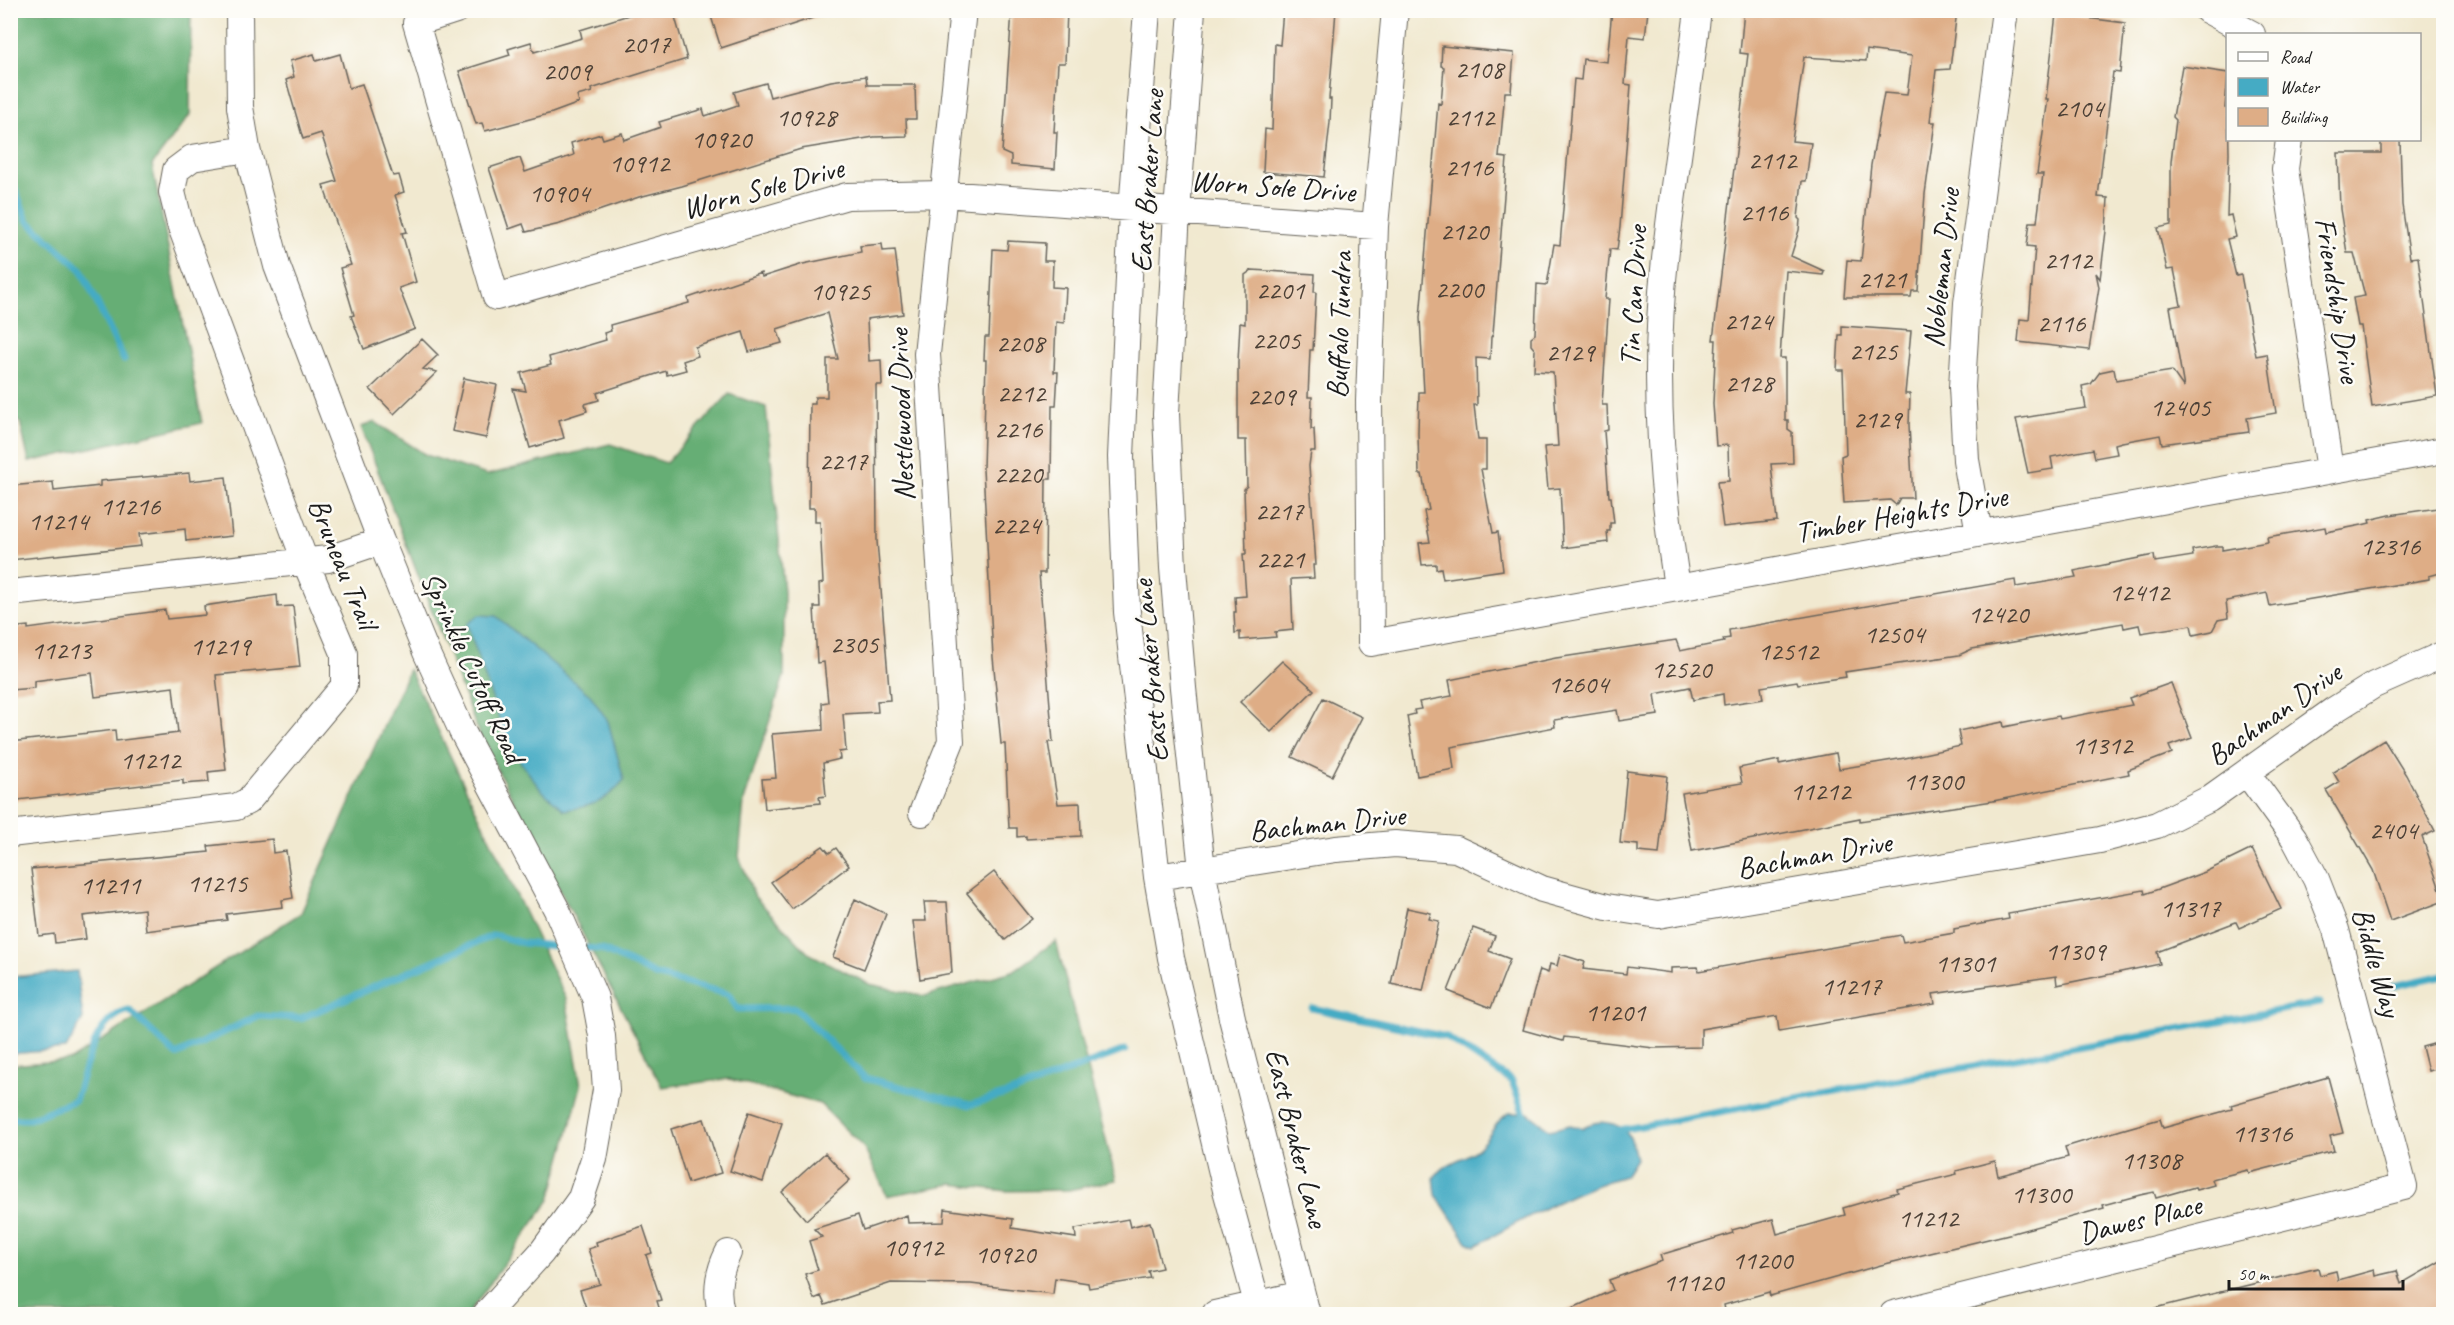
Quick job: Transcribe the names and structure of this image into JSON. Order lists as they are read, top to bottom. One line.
{"streets":{"street":["East Braker Lane","Worn Sole Drive","Nobleman Drive","Tin Can Drive","Friendship Drive","Buffalo Tundra","Nestlewood Drive","Timber Heights Drive","Bruneau Trail","Sprinkle Cutoff Road","Bachman Drive","Biddle Way","Dawes Place"]},"crossings":[["East Braker Lane","Worn Sole Drive"],["East Braker Lane","Bachman Drive"],["Worn Sole Drive","Buffalo Tundra"],["Worn Sole Drive","Nestlewood Drive"],["Nobleman Drive","Timber Heights Drive"],["Tin Can Drive","Timber Heights Drive"],["Friendship Drive","Timber Heights Drive"],["Buffalo Tundra","Timber Heights Drive"],["Bruneau Trail","Sprinkle Cutoff Road"],["Bachman Drive","Biddle Way"],["Biddle Way","Dawes Place"]],"house_numbers":["2017","2108","2009","2104","10928","2112","10920","2112","10912","2116","10904","2116","2120","2112","2121","2200","2201","10925","2124","2116","2205","2208","2125","2129","2128","2212","2209","12405","2129","2216","2217","2220","11216","2217","11214","2224","12316","2221","12412","12420","12504","2305","11219","11213","12512","12520","12604","11312","11212","11300","11212","2404","11215","11211","11317","11309","11301","11217","11201","11316","11308","11300","11212","10912","10920","11200","11120"],"legend":["Road","Water","Building"],"scale_bar":"50 m"}
